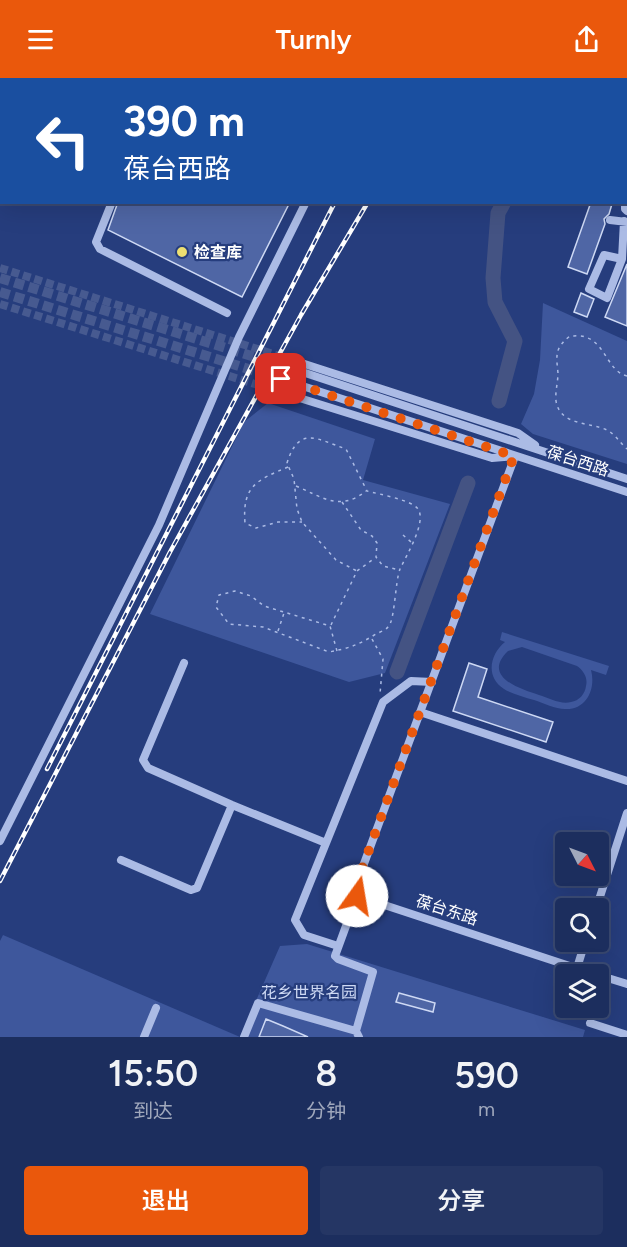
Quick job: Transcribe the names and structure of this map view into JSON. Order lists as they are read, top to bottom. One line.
{"streets":{"street":["葆台西路","葆台东路"]},"parks":["花乡世界名园"],"places":["检查库"],"north":"bottom right","page":{"header":"Turnly","turn":["390 m","葆台西路"],"eta":["15:50","到达","8","分钟","590","m"],"buttons":["退出","分享"]}}
